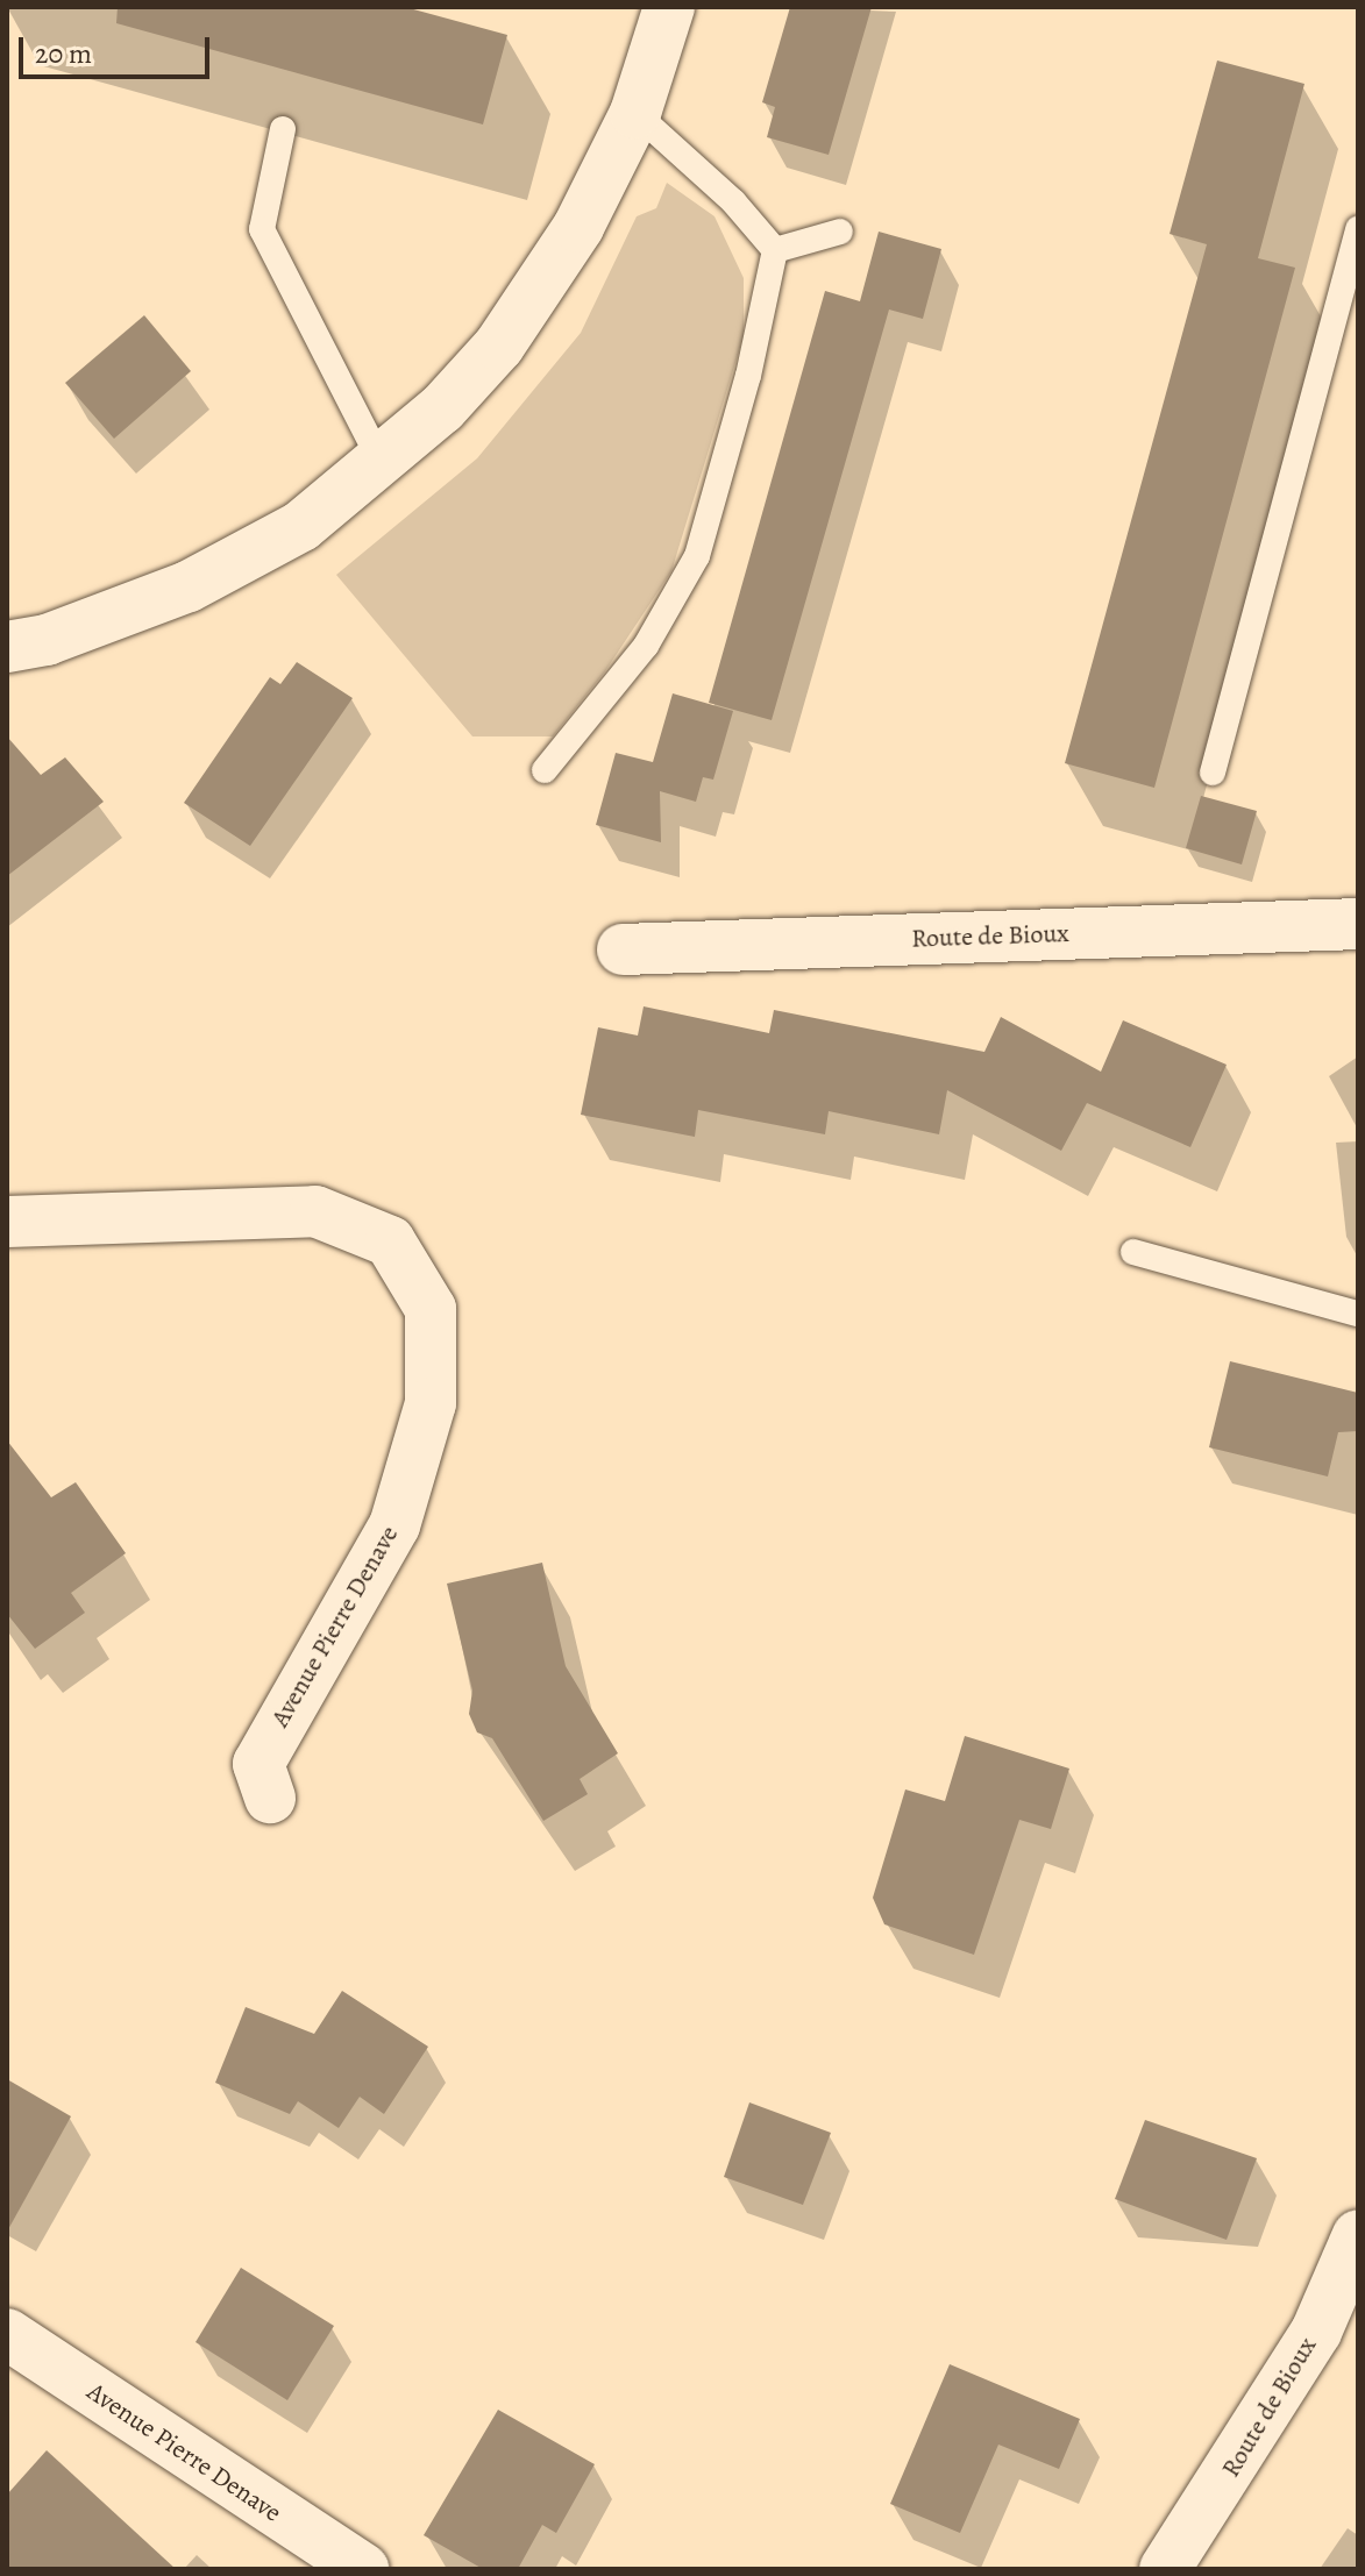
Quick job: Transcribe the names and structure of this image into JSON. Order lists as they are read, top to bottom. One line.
{"streets":{"street":["Route de Bioux","Avenue Pierre Denave"]},"scale_bar":"20 m"}
